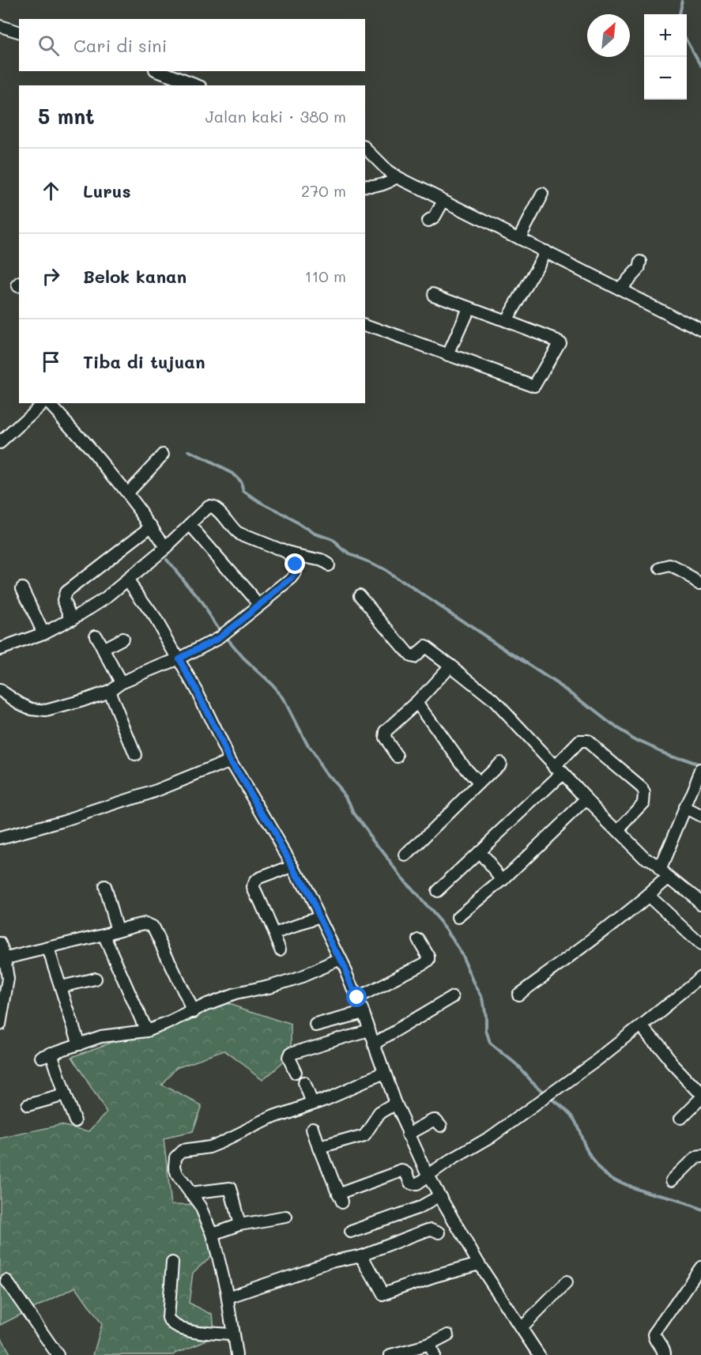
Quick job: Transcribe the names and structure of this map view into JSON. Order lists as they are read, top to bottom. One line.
{"north":"top right","page":{"map_buttons":["+","−"],"search":"Cari di sini","heading":["5 mnt","Jalan kaki · 380 m"],"list":[["Lurus","270 m"],["Belok kanan","110 m"],"Tiba di tujuan"]}}
